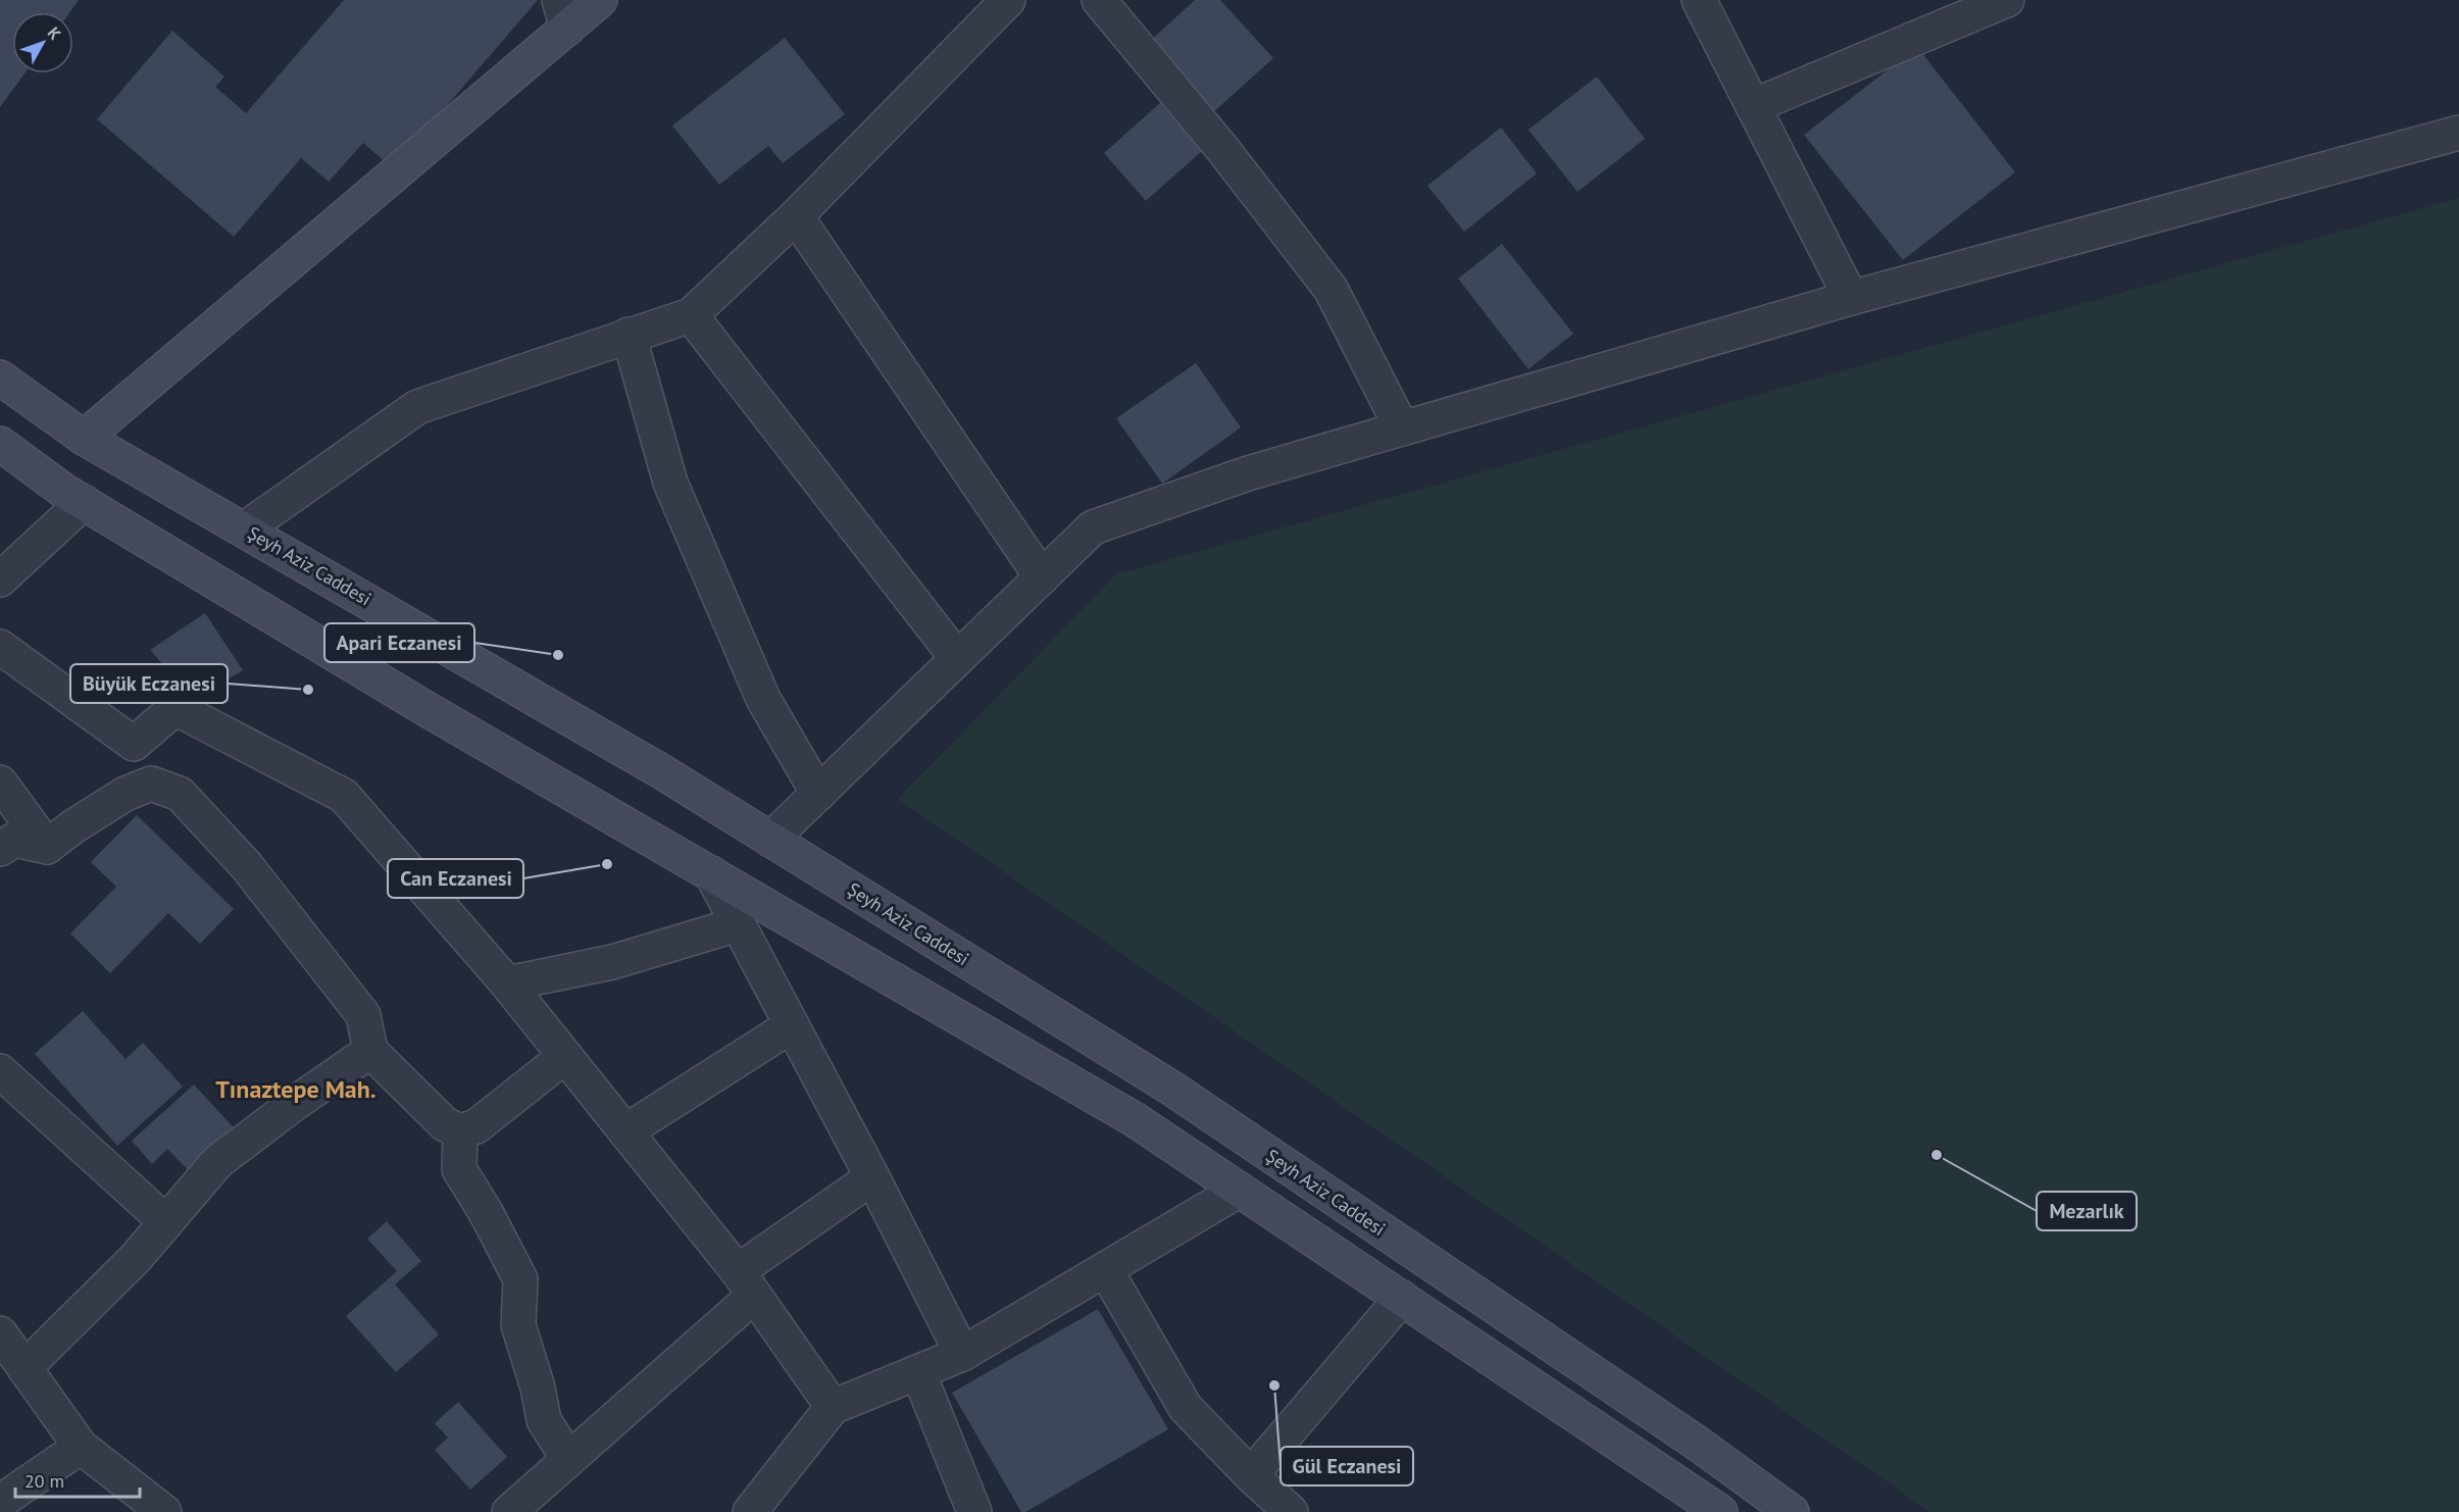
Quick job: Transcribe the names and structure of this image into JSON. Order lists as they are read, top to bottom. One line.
{"streets":{"main road":["Şeyh Aziz Caddesi"]},"districts":["Tınaztepe Mah."],"places":["Apari Eczanesi","Büyük Eczanesi","Can Eczanesi","Mezarlık","Gül Eczanesi"],"scale_bar":"20 m","north":"top right"}
